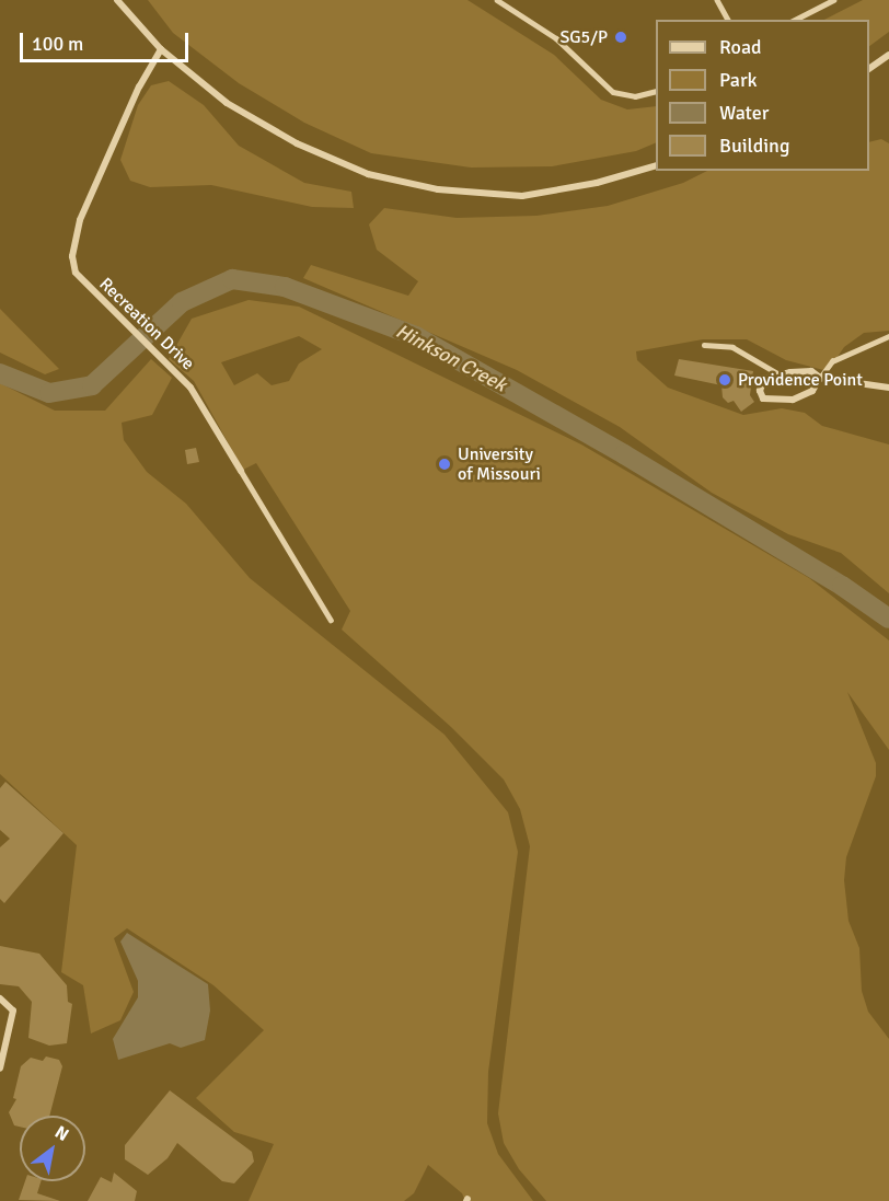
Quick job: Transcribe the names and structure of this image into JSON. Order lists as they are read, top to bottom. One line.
{"streets":{"street":["Recreation Drive"]},"water":["Hinkson Creek"],"places":["SG5/P","Providence Point","University of Missouri"],"legend":["Road","Park","Water","Building"],"scale_bar":"100 m","north":"top right"}
